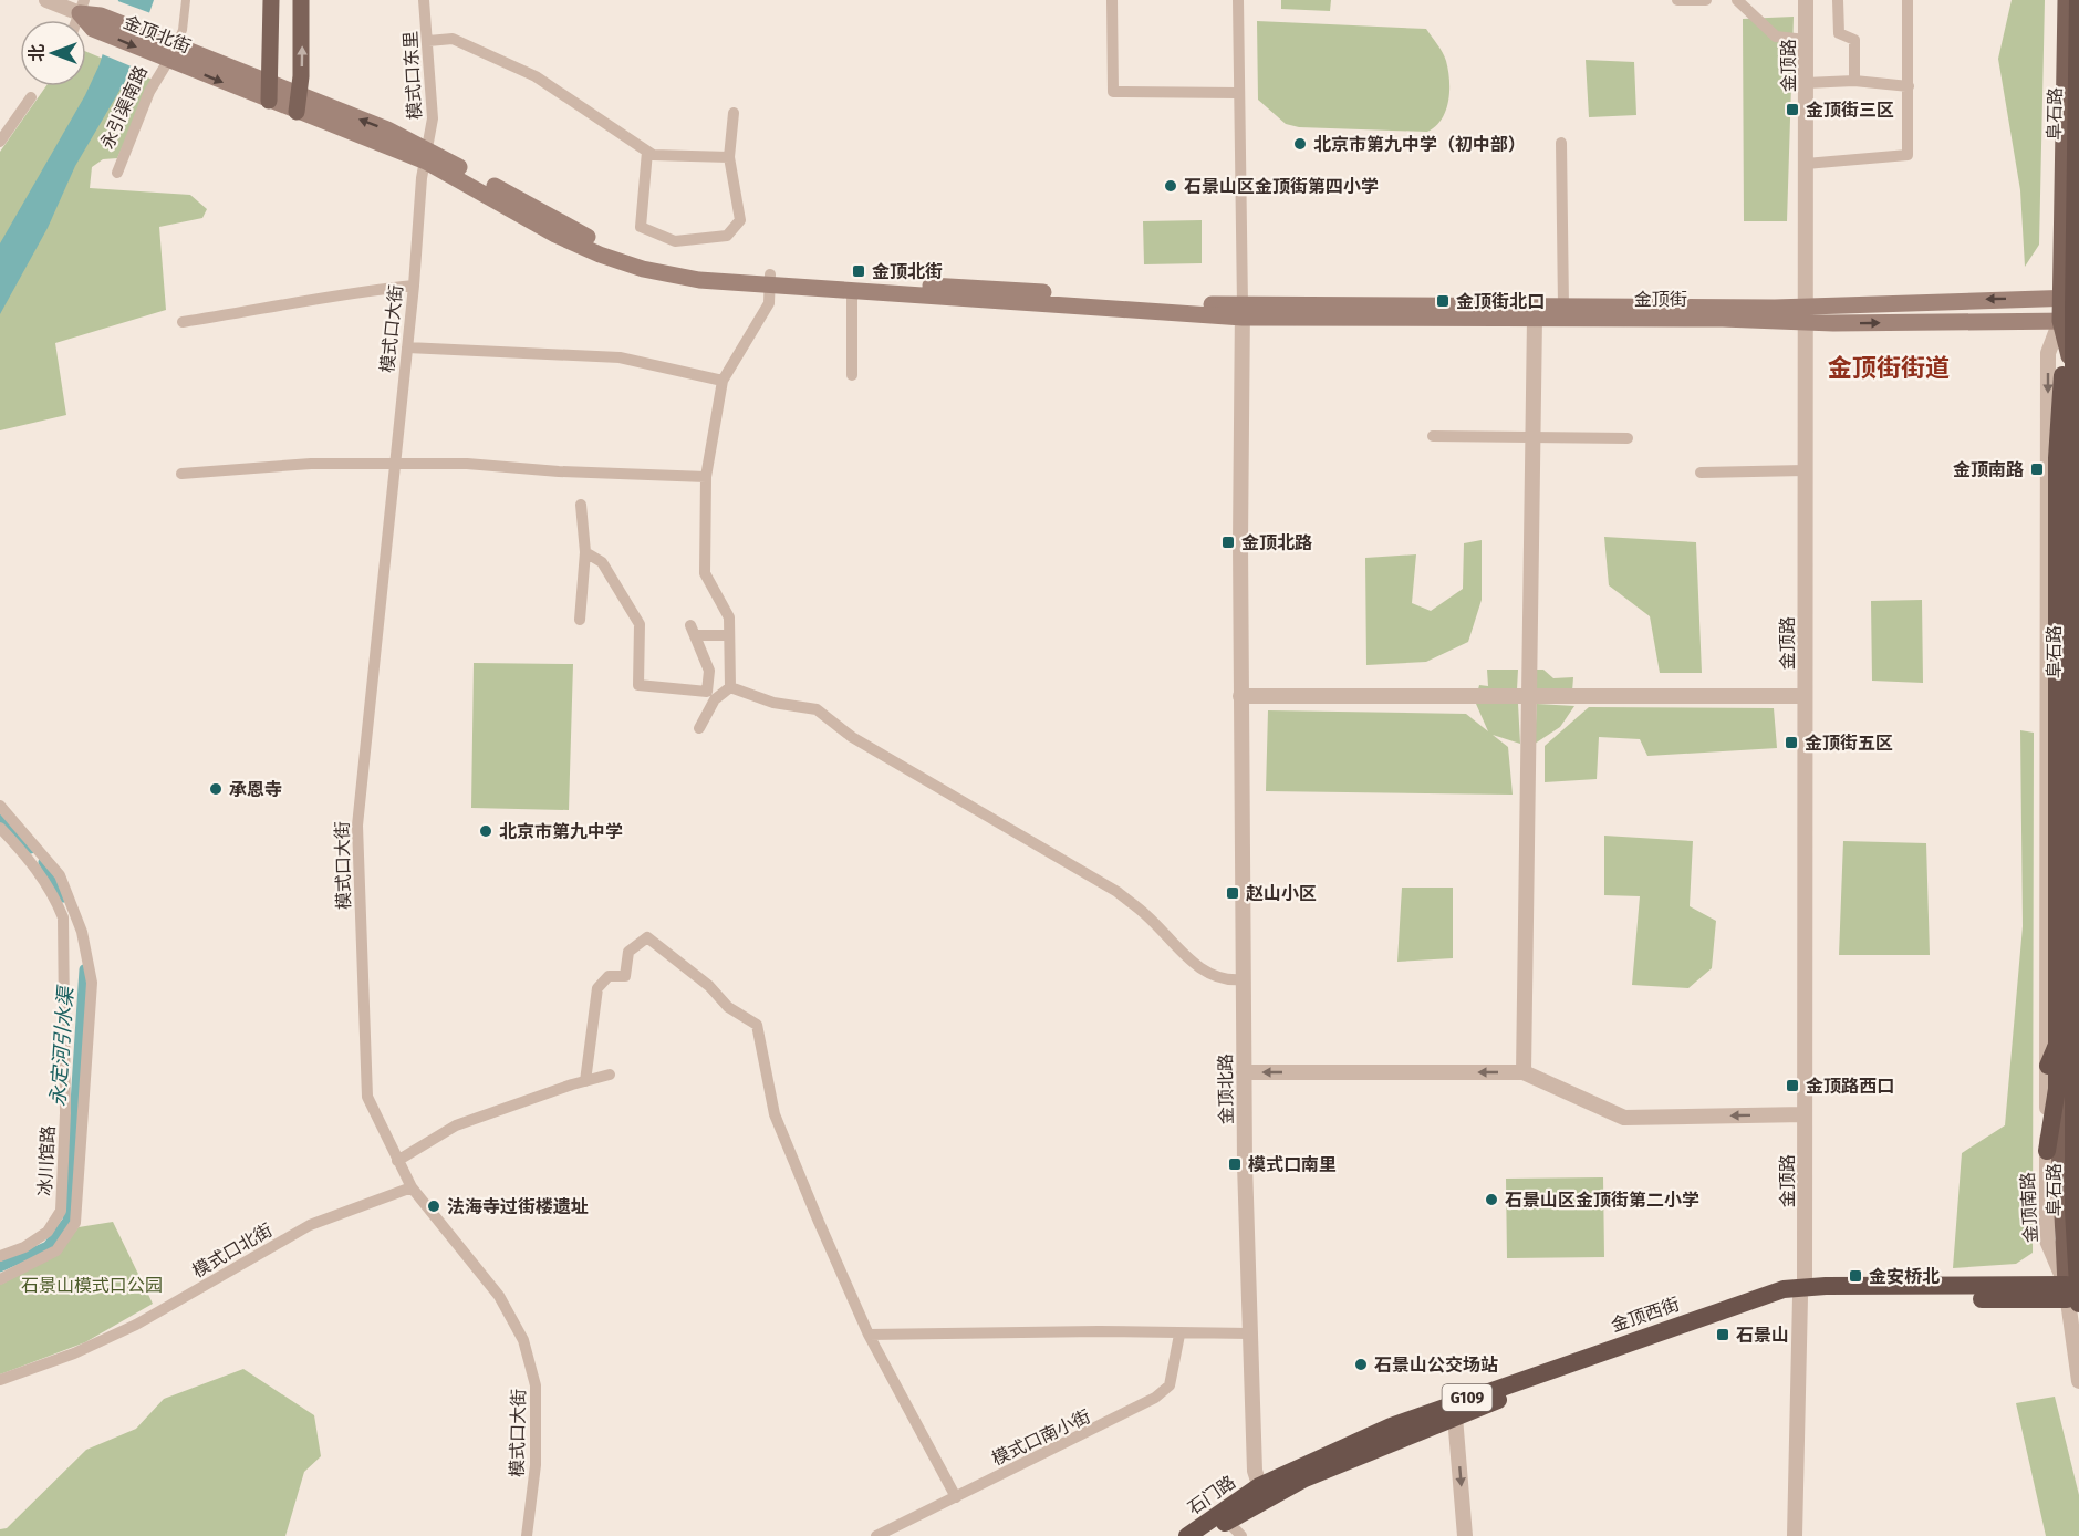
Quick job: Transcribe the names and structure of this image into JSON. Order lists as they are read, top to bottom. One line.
{"streets":{"highway":["阜石路","金顶西街","G109","石门路"],"main road":["金顶北街","金顶街","金顶南路"],"street":["金顶路","模式口东里","永引渠南路","模式口大街","金顶北路","冰川馆路","模式口北街","模式口南小街"]},"crossings":[["金顶北街","模式口东里"],["金顶北街","永引渠南路"],["金顶北街","金顶街"],["金顶北街","模式口大街"],["金顶北街","金顶北路"],["金顶路","金顶街"],["金顶路","金顶西街"],["模式口东里","模式口大街"],["阜石路","金顶街"],["阜石路","金顶南路"],["阜石路","金顶西街"],["金顶街","金顶北路"],["金顶街","金顶南路"],["模式口大街","模式口北街"],["金顶北路","金顶西街"],["金顶北路","石门路"],["金顶南路","金顶西街"],["金顶西街","石门路"]],"districts":["金顶街街道"],"water":["永定河引水渠"],"parks":["石景山模式口公园"],"places":{"transit":["金顶街三区","金顶北街","金顶街北口","金顶南路","金顶北路","金顶街五区","赵山小区","金顶路西口","模式口南里","金安桥北","石景山"],"other":["北京市第九中学（初中部）","石景山区金顶街第四小学","承恩寺","北京市第九中学","石景山区金顶街第二小学","法海寺过街楼遗址","石景山公交场站"]},"north":"left"}
